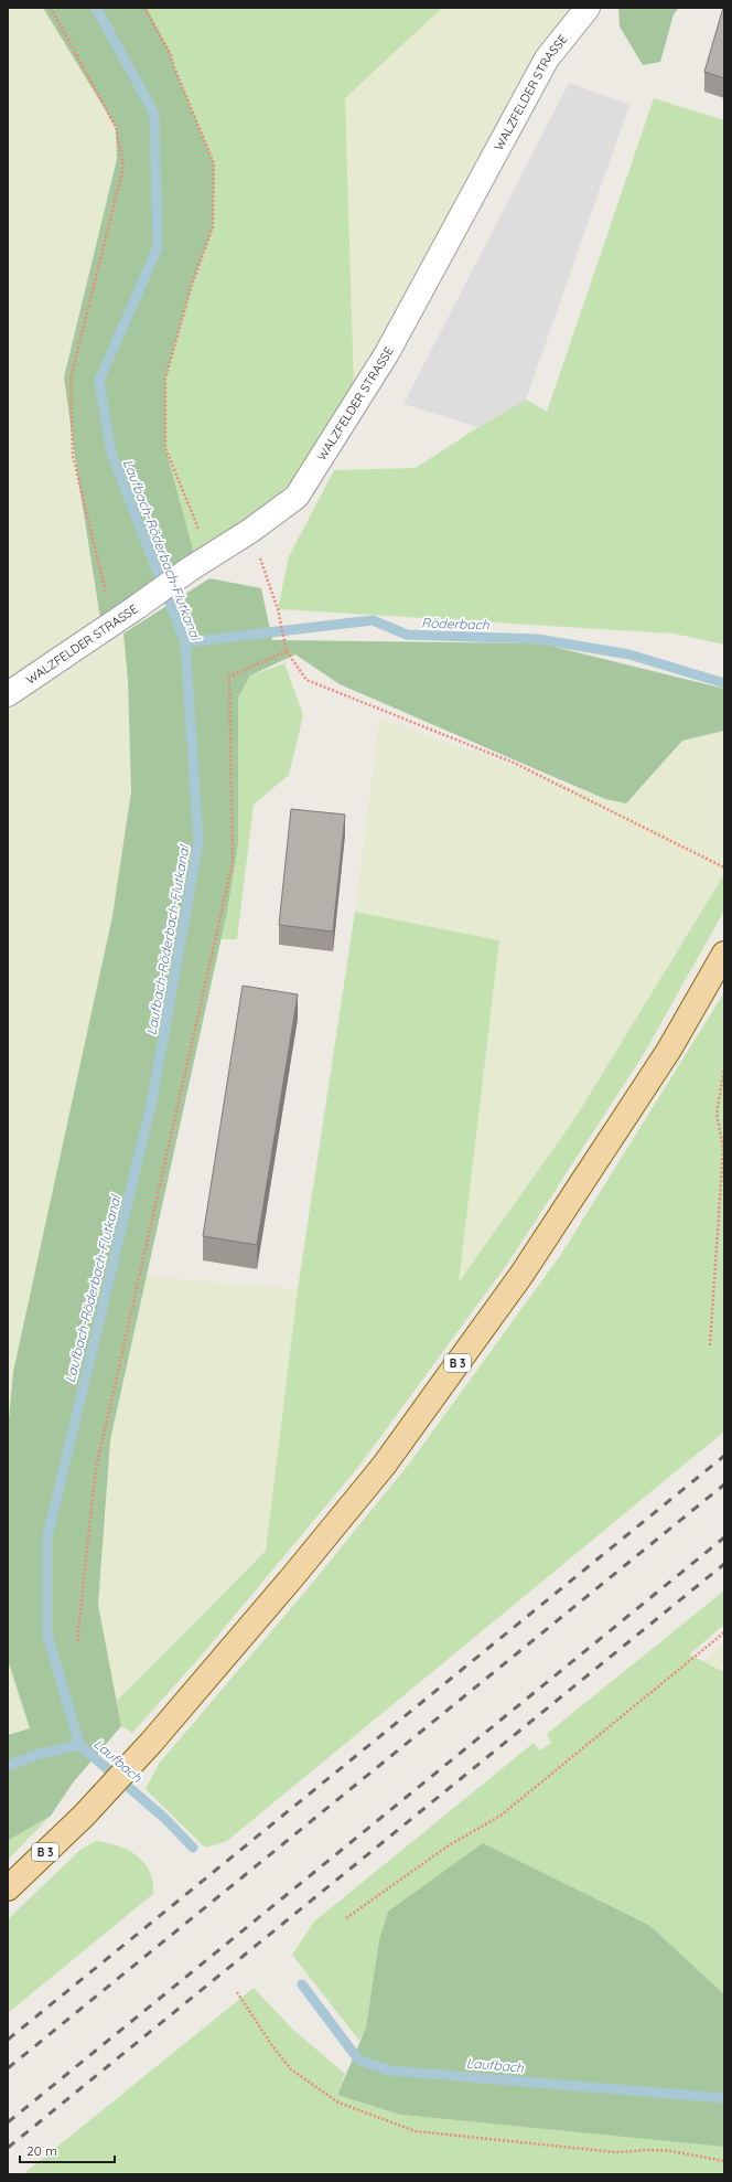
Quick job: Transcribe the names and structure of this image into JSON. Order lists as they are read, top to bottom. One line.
{"streets":{"main road":["B 3"],"street":["WALZFELDER STRASSE"]},"water":["Laufbach-Röderbach-Flutkanal","Röderbach","Laufbach"],"scale_bar":"20 m"}
